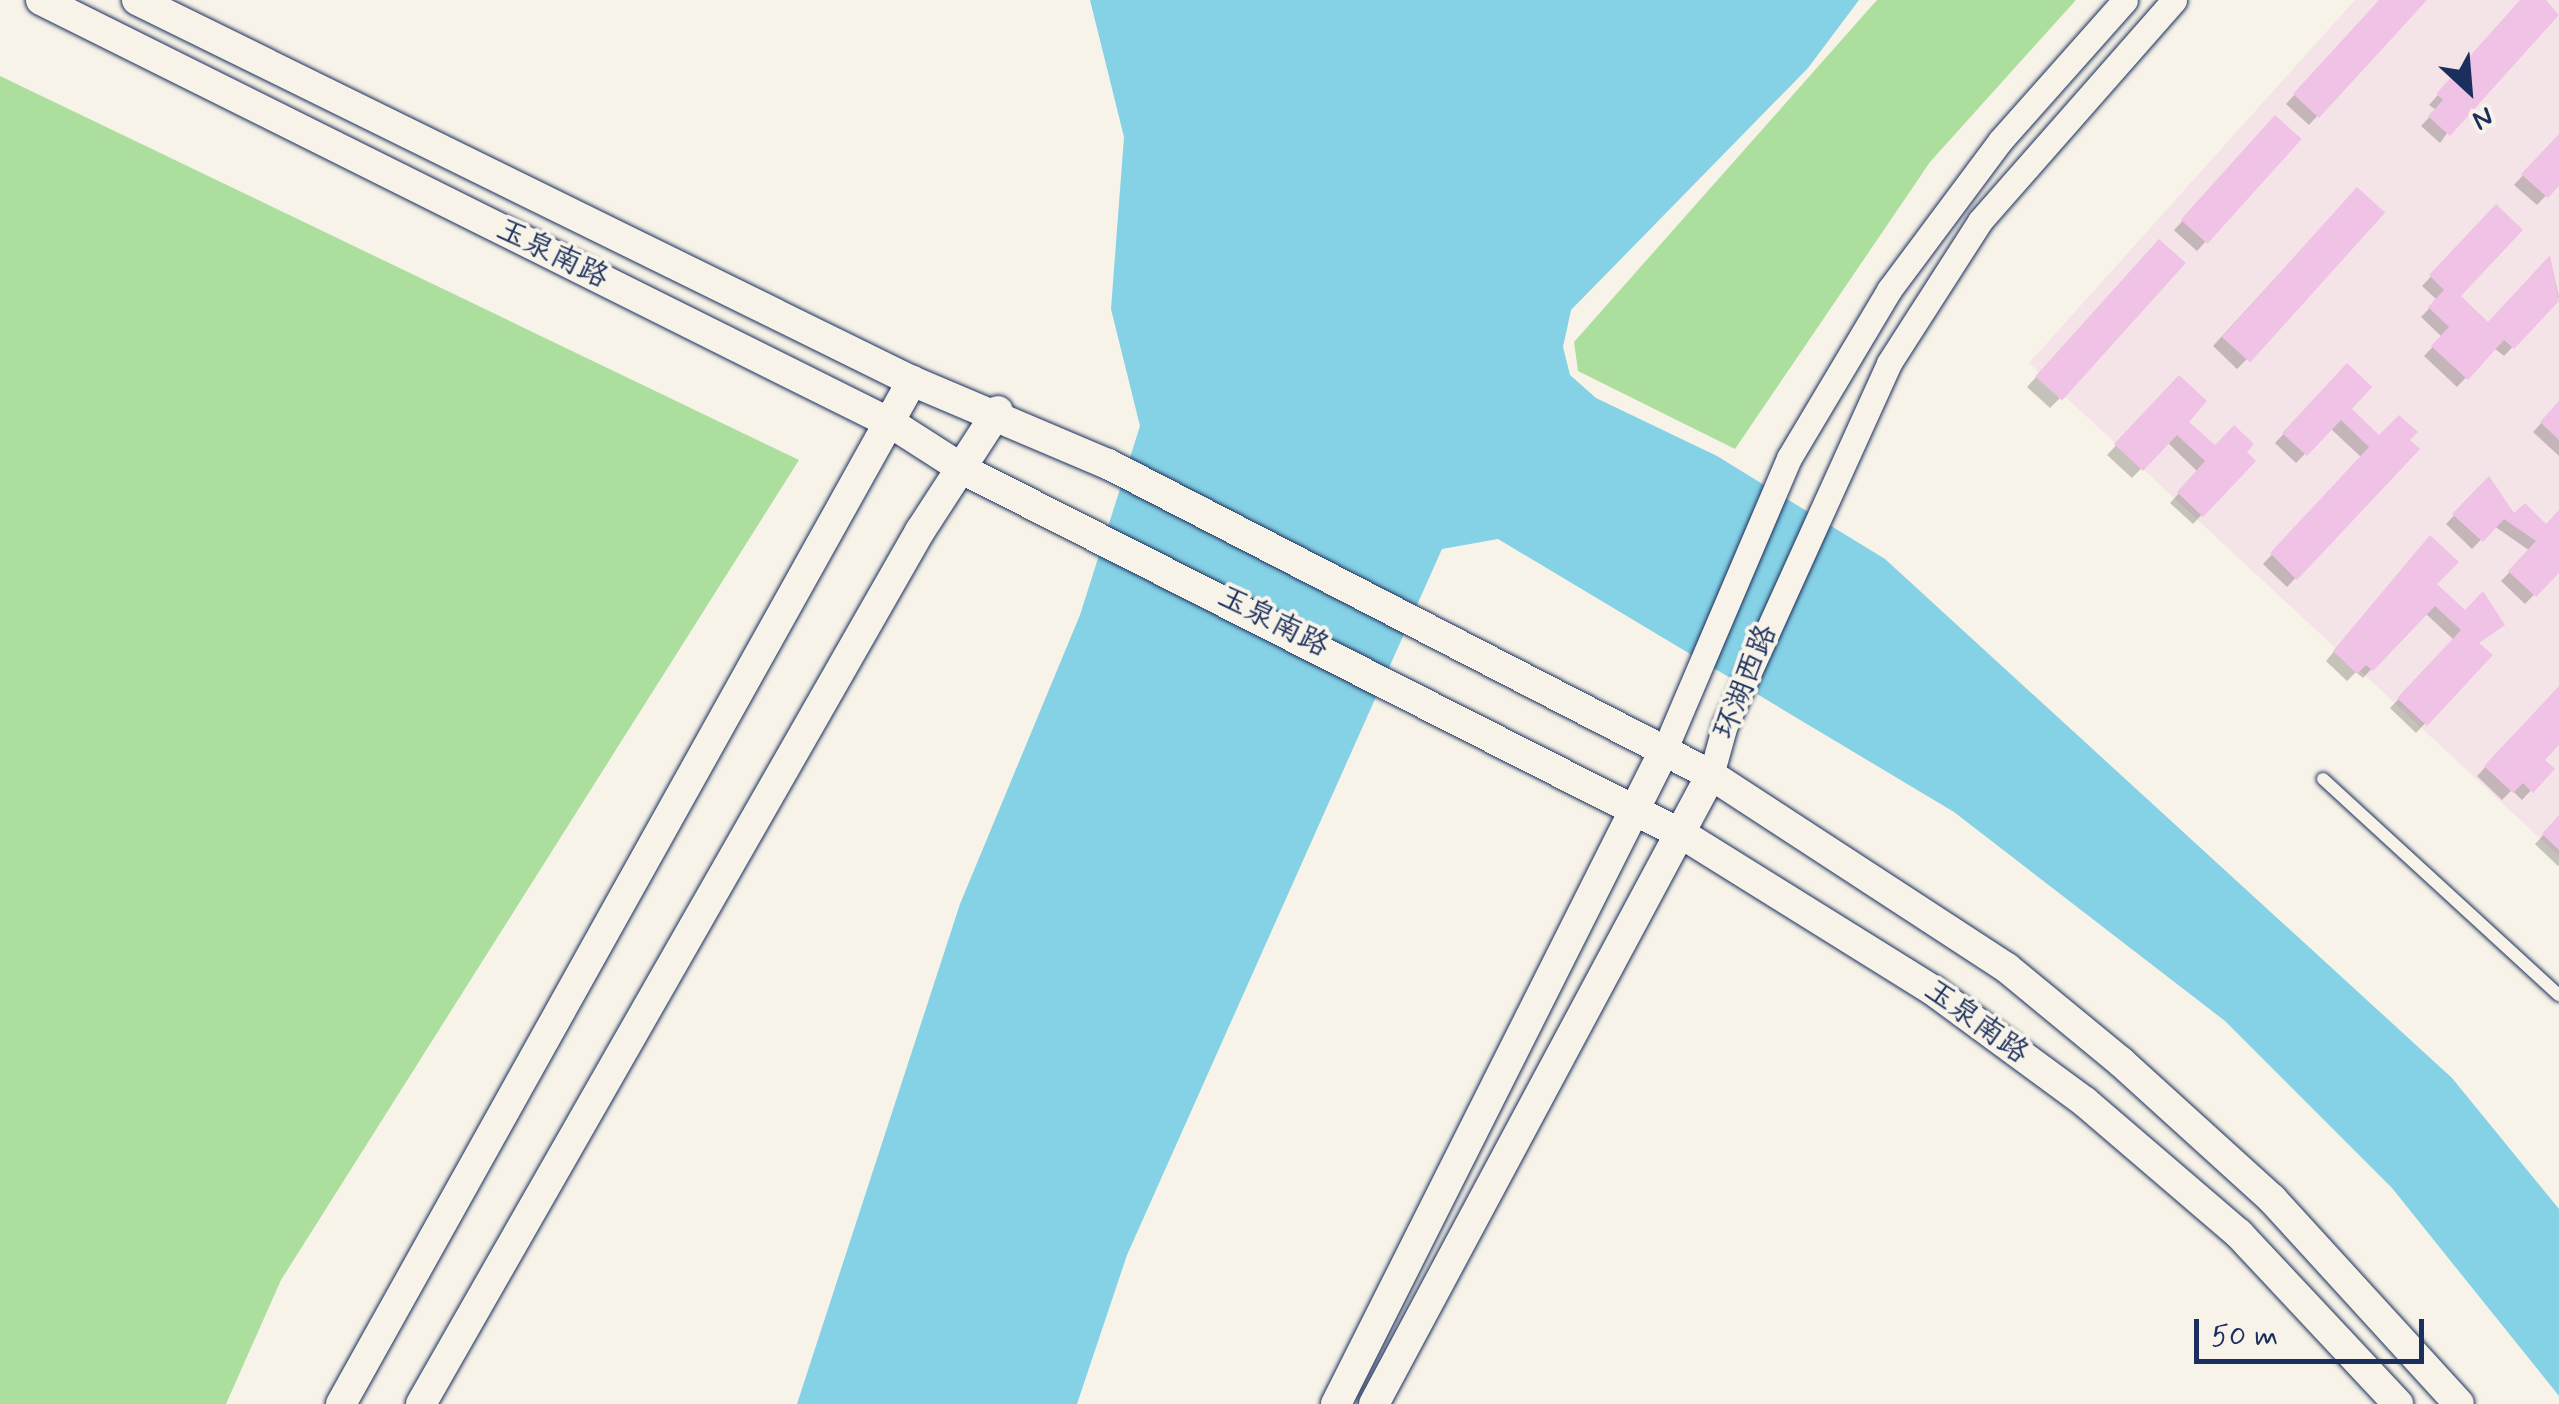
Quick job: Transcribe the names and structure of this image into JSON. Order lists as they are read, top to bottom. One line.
{"streets":{"street":["玉泉南路","环湖西路"]},"crossings":[["玉泉南路","环湖西路"]],"scale_bar":"50 m","north":"bottom right"}
